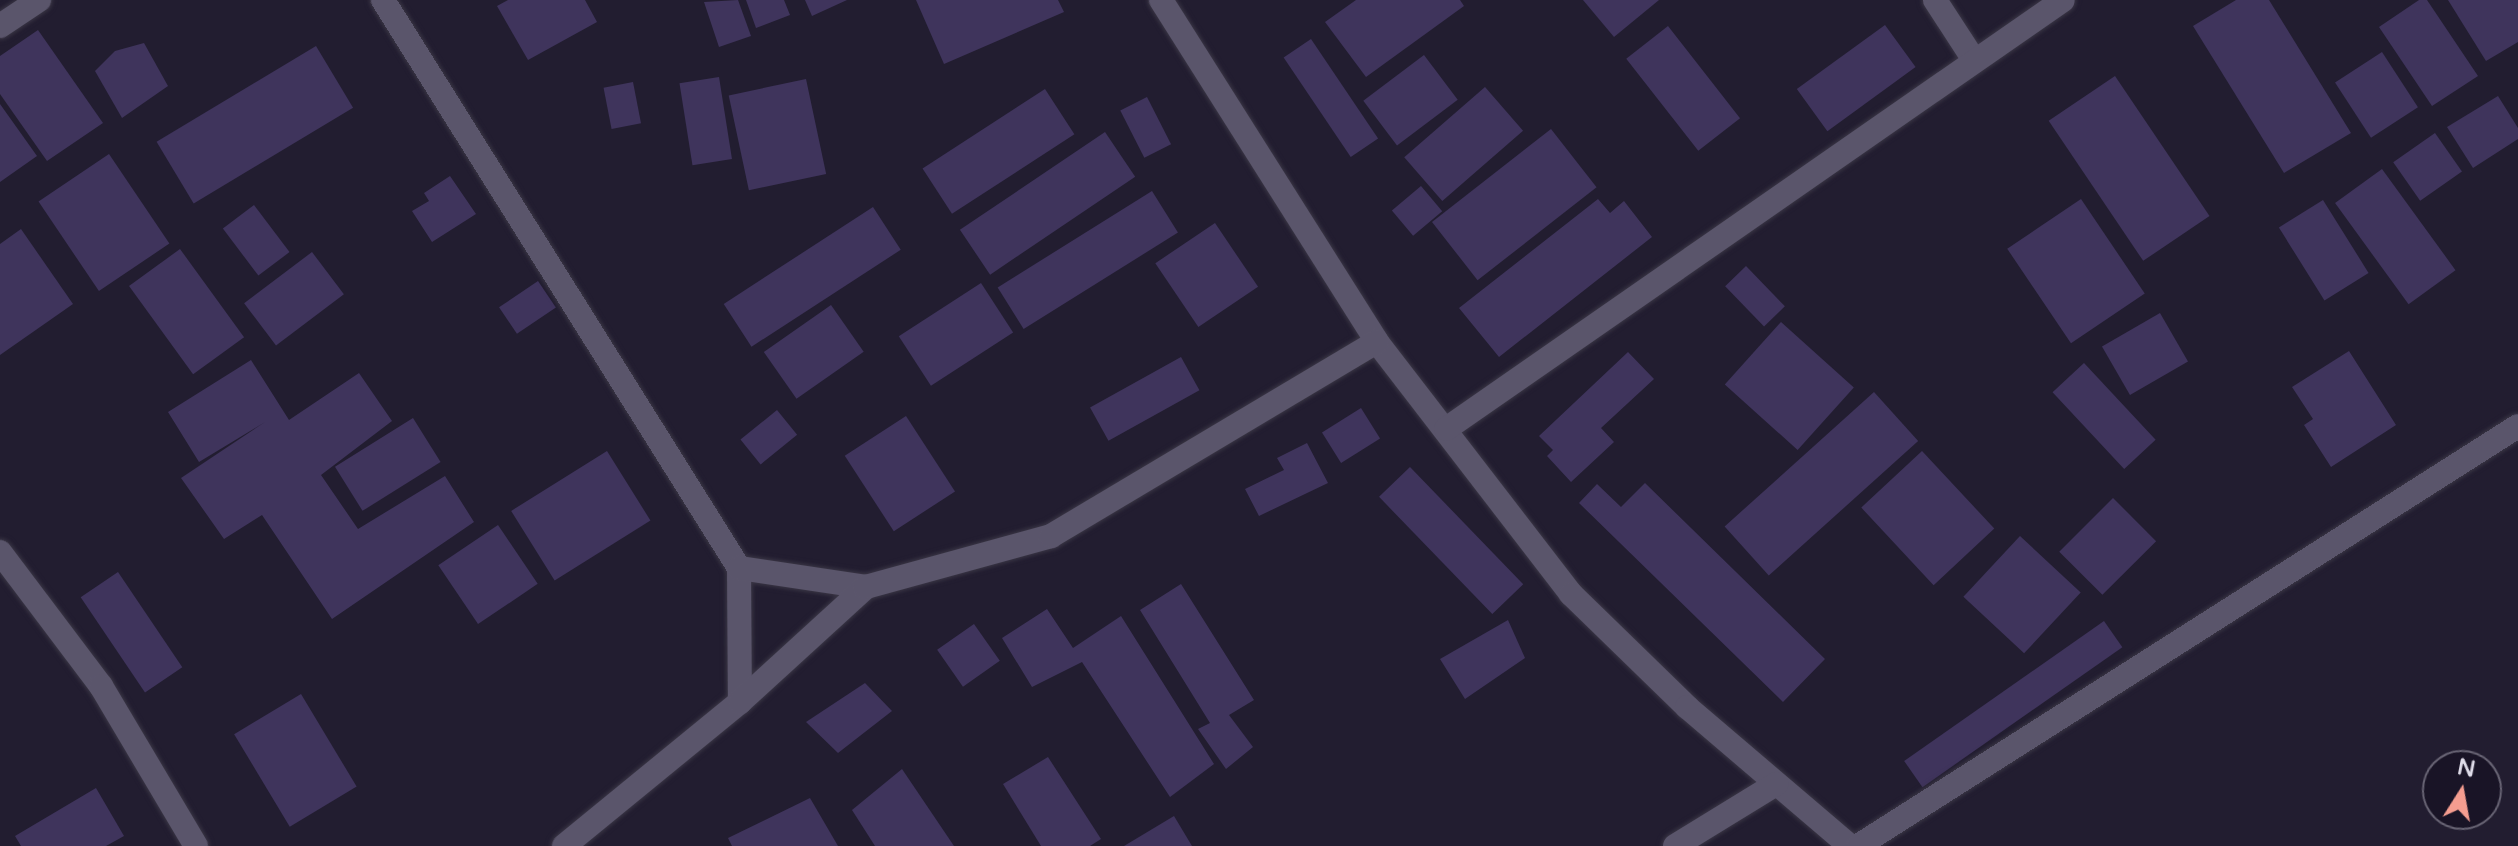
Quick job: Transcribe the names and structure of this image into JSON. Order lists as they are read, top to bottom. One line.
{"north":"top"}
